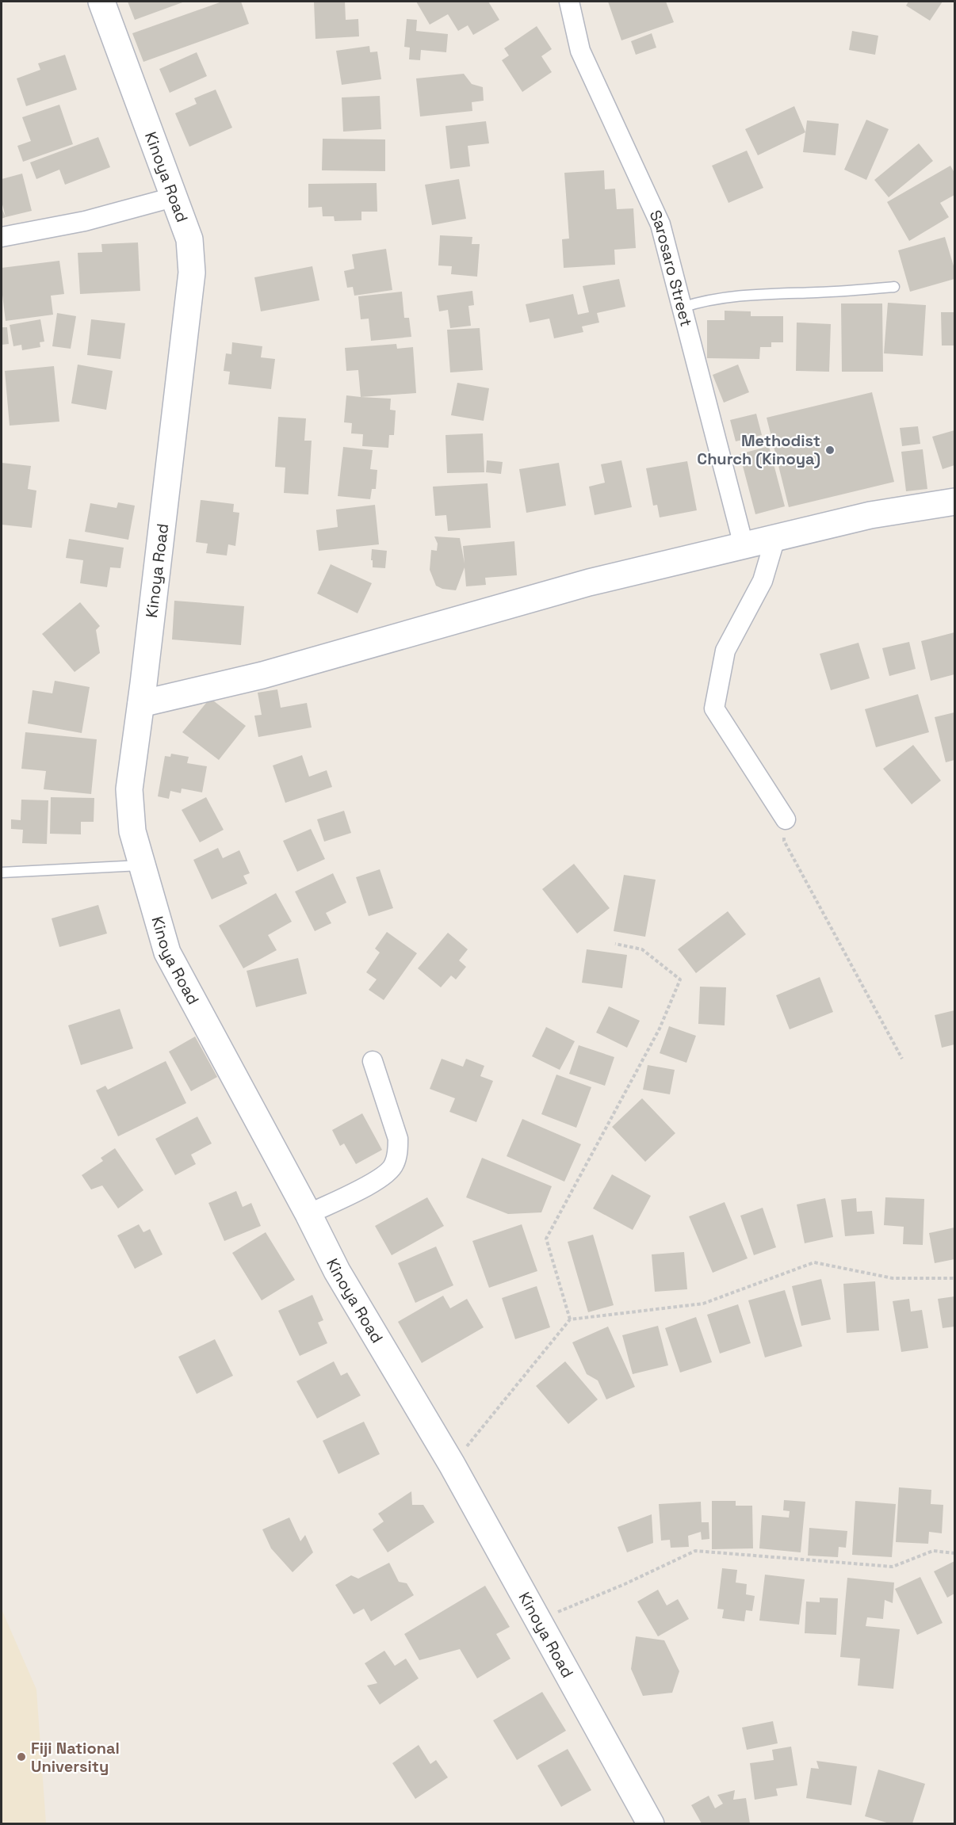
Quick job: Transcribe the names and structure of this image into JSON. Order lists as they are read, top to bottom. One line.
{"streets":{"main road":["Kinoya Road"],"street":["Sarosaro Street"]},"places":["Methodist Church (Kinoya)","Fiji National University"]}
